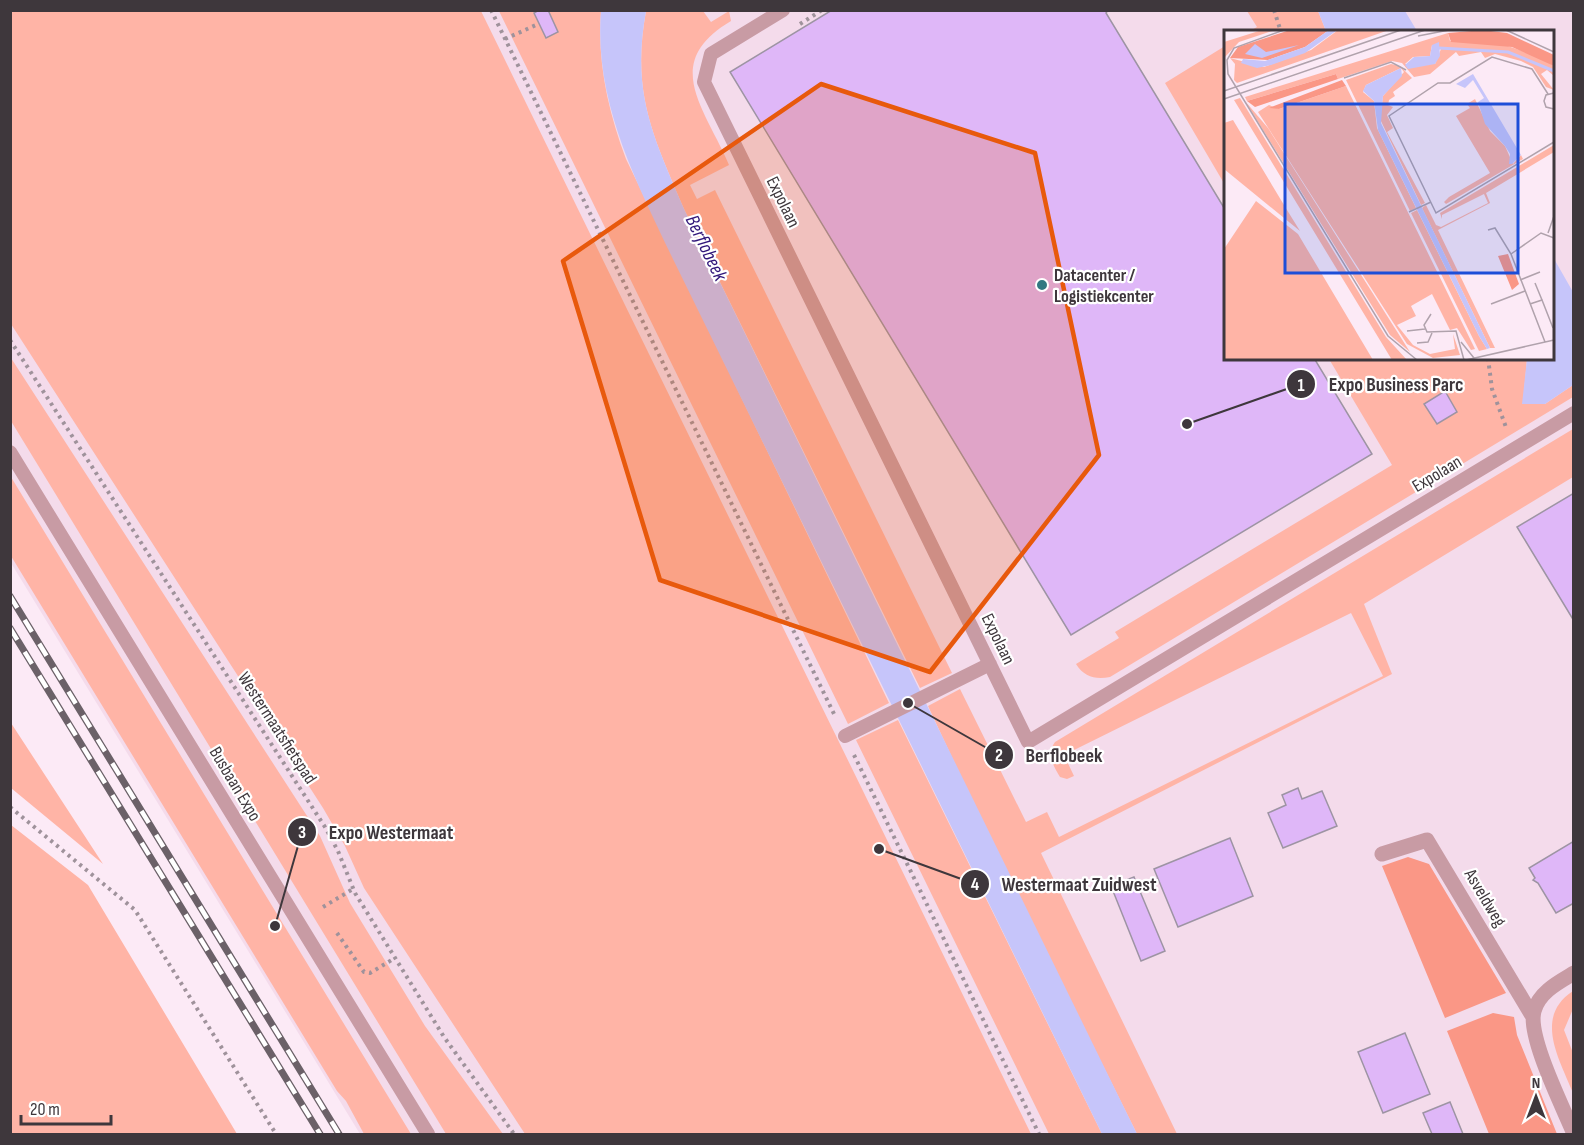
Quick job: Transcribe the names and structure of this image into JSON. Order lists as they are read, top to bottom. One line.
{"streets":{"street":["Asveldweg"],"lane":["Expolaan","Busbaan Expo"],"path":["Westermaatsfietspad"]},"water":["Berflobeek"],"places":["Datacenter / Logistiekcenter","Expo Business Parc","Berflobeek","Westermaat Zuidwest","Expo Westermaat"],"scale_bar":"20 m","north":"top"}
